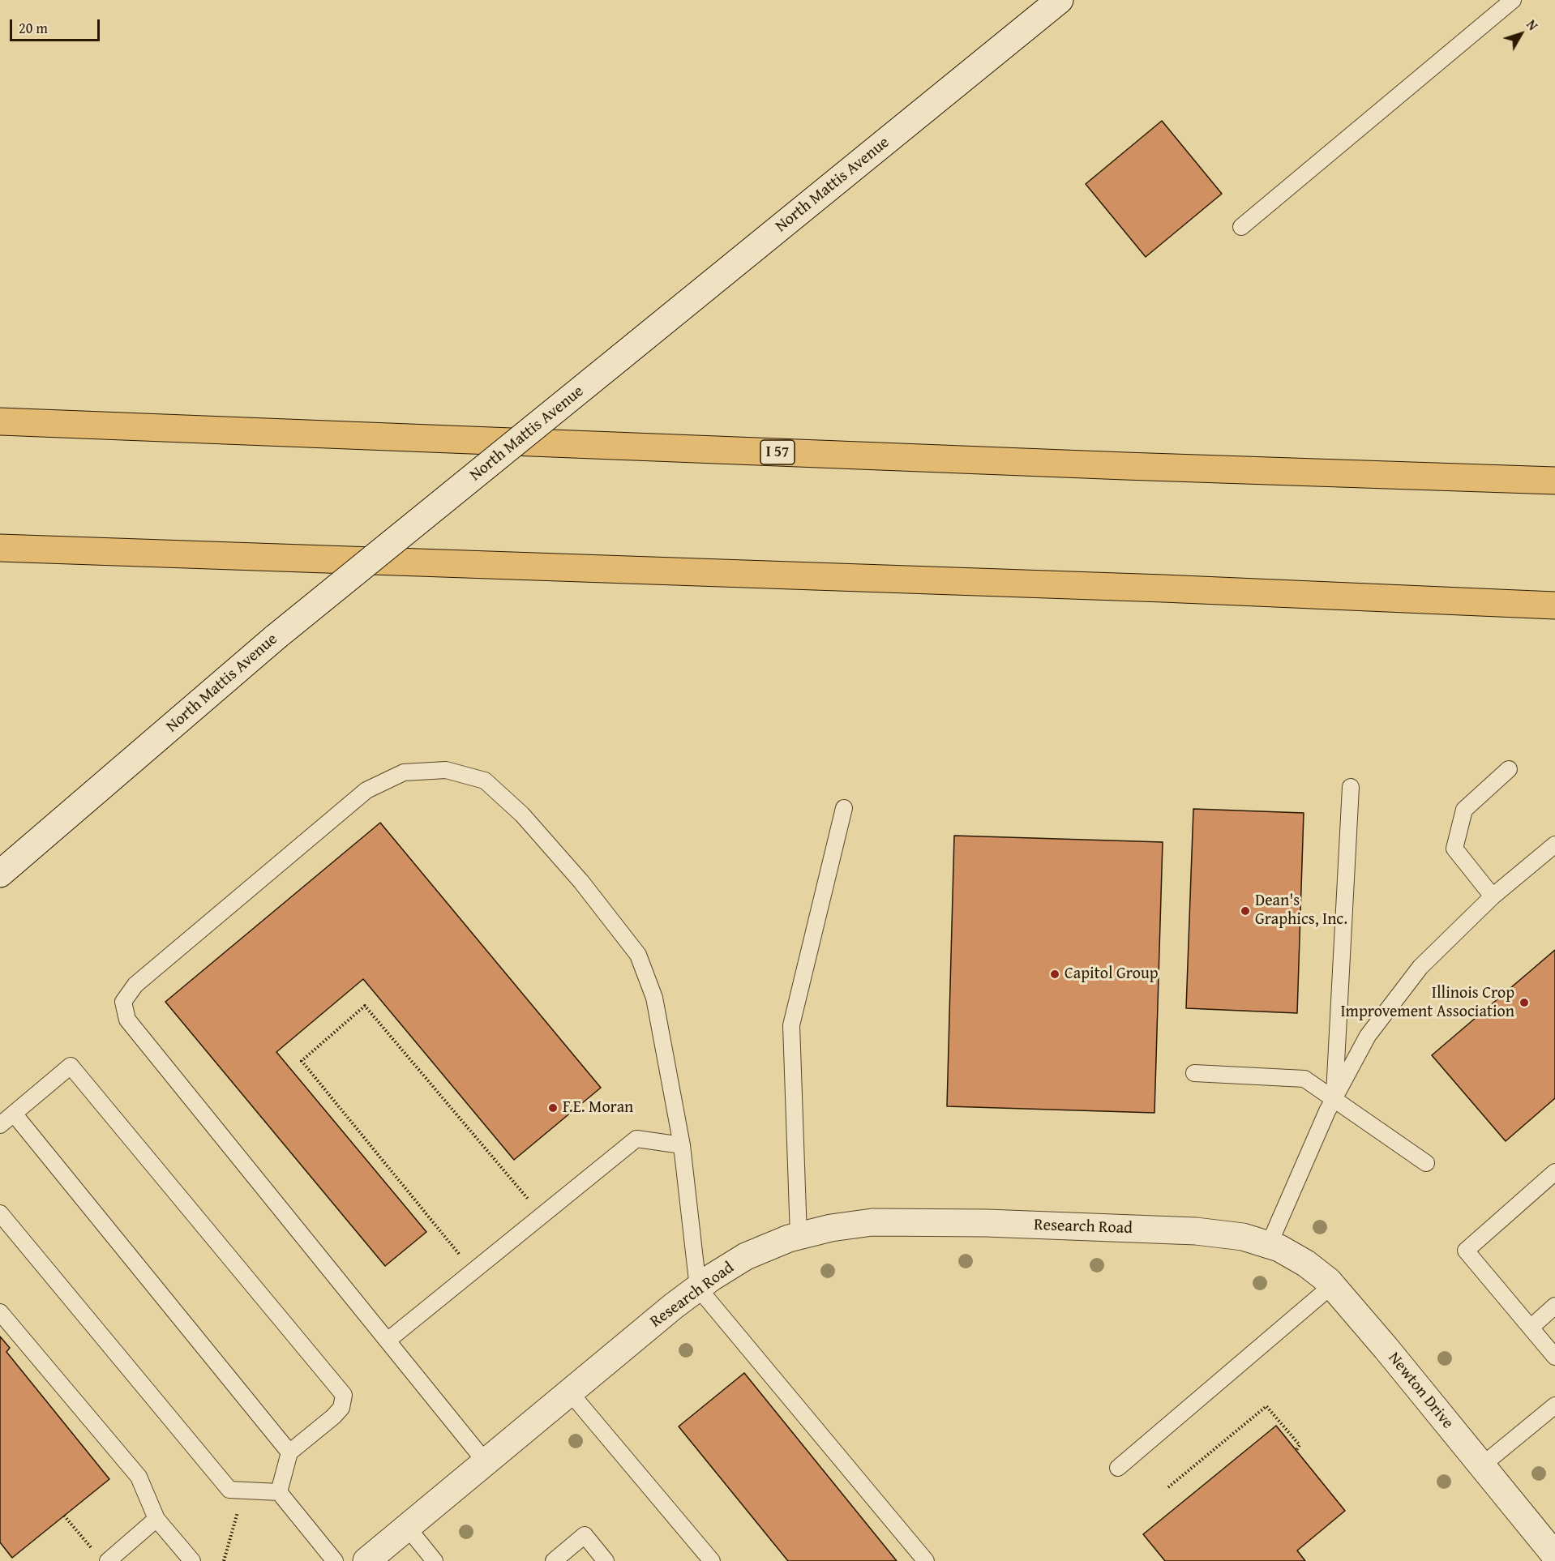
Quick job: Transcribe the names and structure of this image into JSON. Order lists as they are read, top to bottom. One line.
{"streets":{"highway":["I 57"],"street":["North Mattis Avenue","Research Road","Newton Drive"]},"crossings":[["Research Road","Newton Drive"]],"places":["Dean's Graphics, Inc.","Capitol Group","Illinois Crop Improvement Association","F.E. Moran"],"scale_bar":"20 m","north":"top right"}
